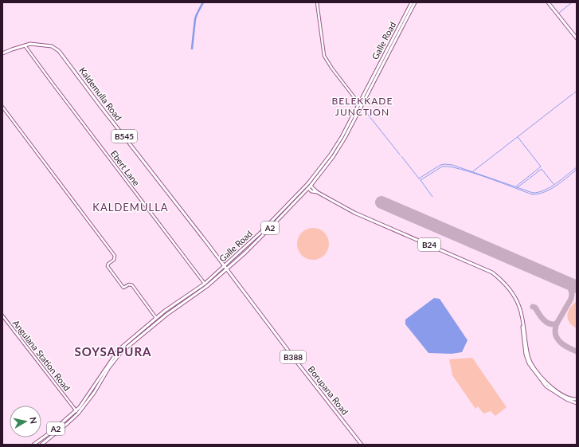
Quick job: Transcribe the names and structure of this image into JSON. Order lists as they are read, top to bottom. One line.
{"streets":{"main road":["Galle Road","Kaldemulla Road","B545","A2","B24","B388","Borupana Road"],"street":["Ebert Lane","Angulana Station Road"]},"crossings":[["Galle Road","Kaldemulla Road"],["Galle Road","Ebert Lane"],["Galle Road","B24"],["Galle Road","Angulana Station Road"],["Galle Road","Borupana Road"],["Kaldemulla Road","Ebert Lane"],["Kaldemulla Road","Borupana Road"]],"districts":["BELEKKADE JUNCTION","KALDEMULLA","SOYSAPURA"],"north":"right"}
